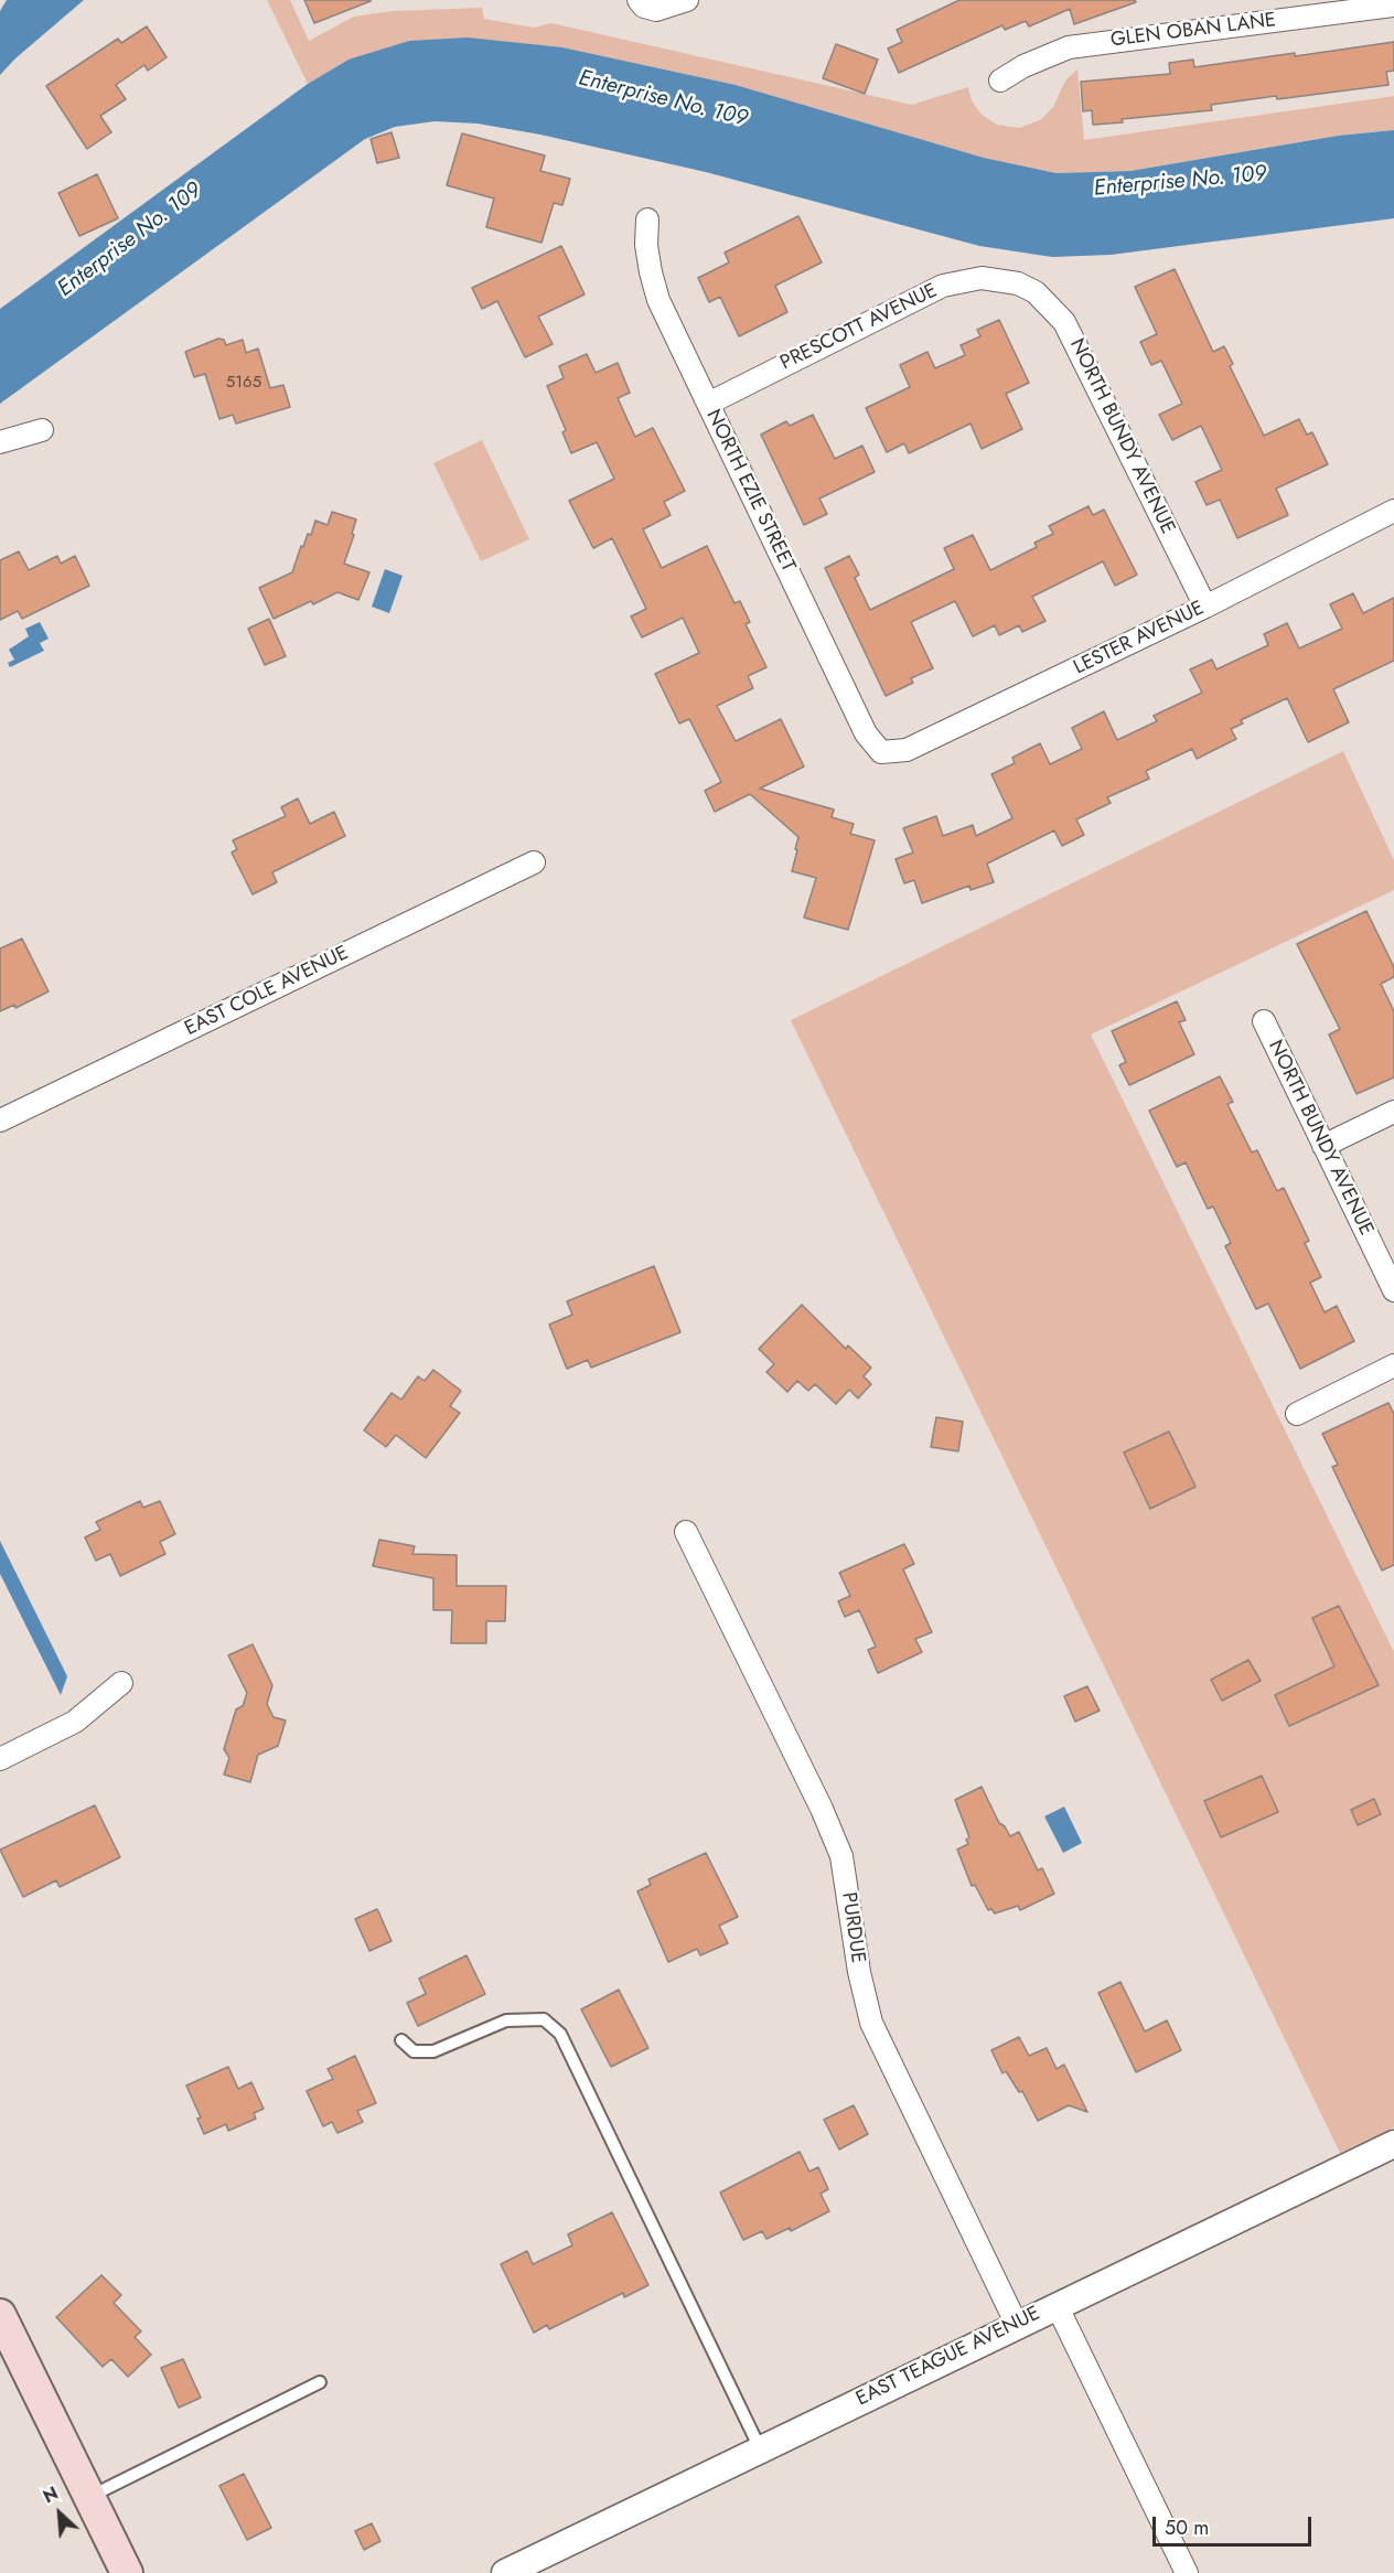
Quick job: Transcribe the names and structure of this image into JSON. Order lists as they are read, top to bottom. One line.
{"streets":{"street":["GLEN OBAN LANE","PRESCOTT AVENUE","NORTH BUNDY AVENUE","NORTH EZIE STREET","LESTER AVENUE","EAST COLE AVENUE","PURDUE","EAST TEAGUE AVENUE"]},"crossings":[["PRESCOTT AVENUE","NORTH BUNDY AVENUE"],["PRESCOTT AVENUE","NORTH EZIE STREET"],["NORTH BUNDY AVENUE","LESTER AVENUE"],["NORTH EZIE STREET","LESTER AVENUE"],["PURDUE","EAST TEAGUE AVENUE"]],"water":["Enterprise No. 109"],"house_numbers":["5165"],"scale_bar":"50 m","north":"top left"}
